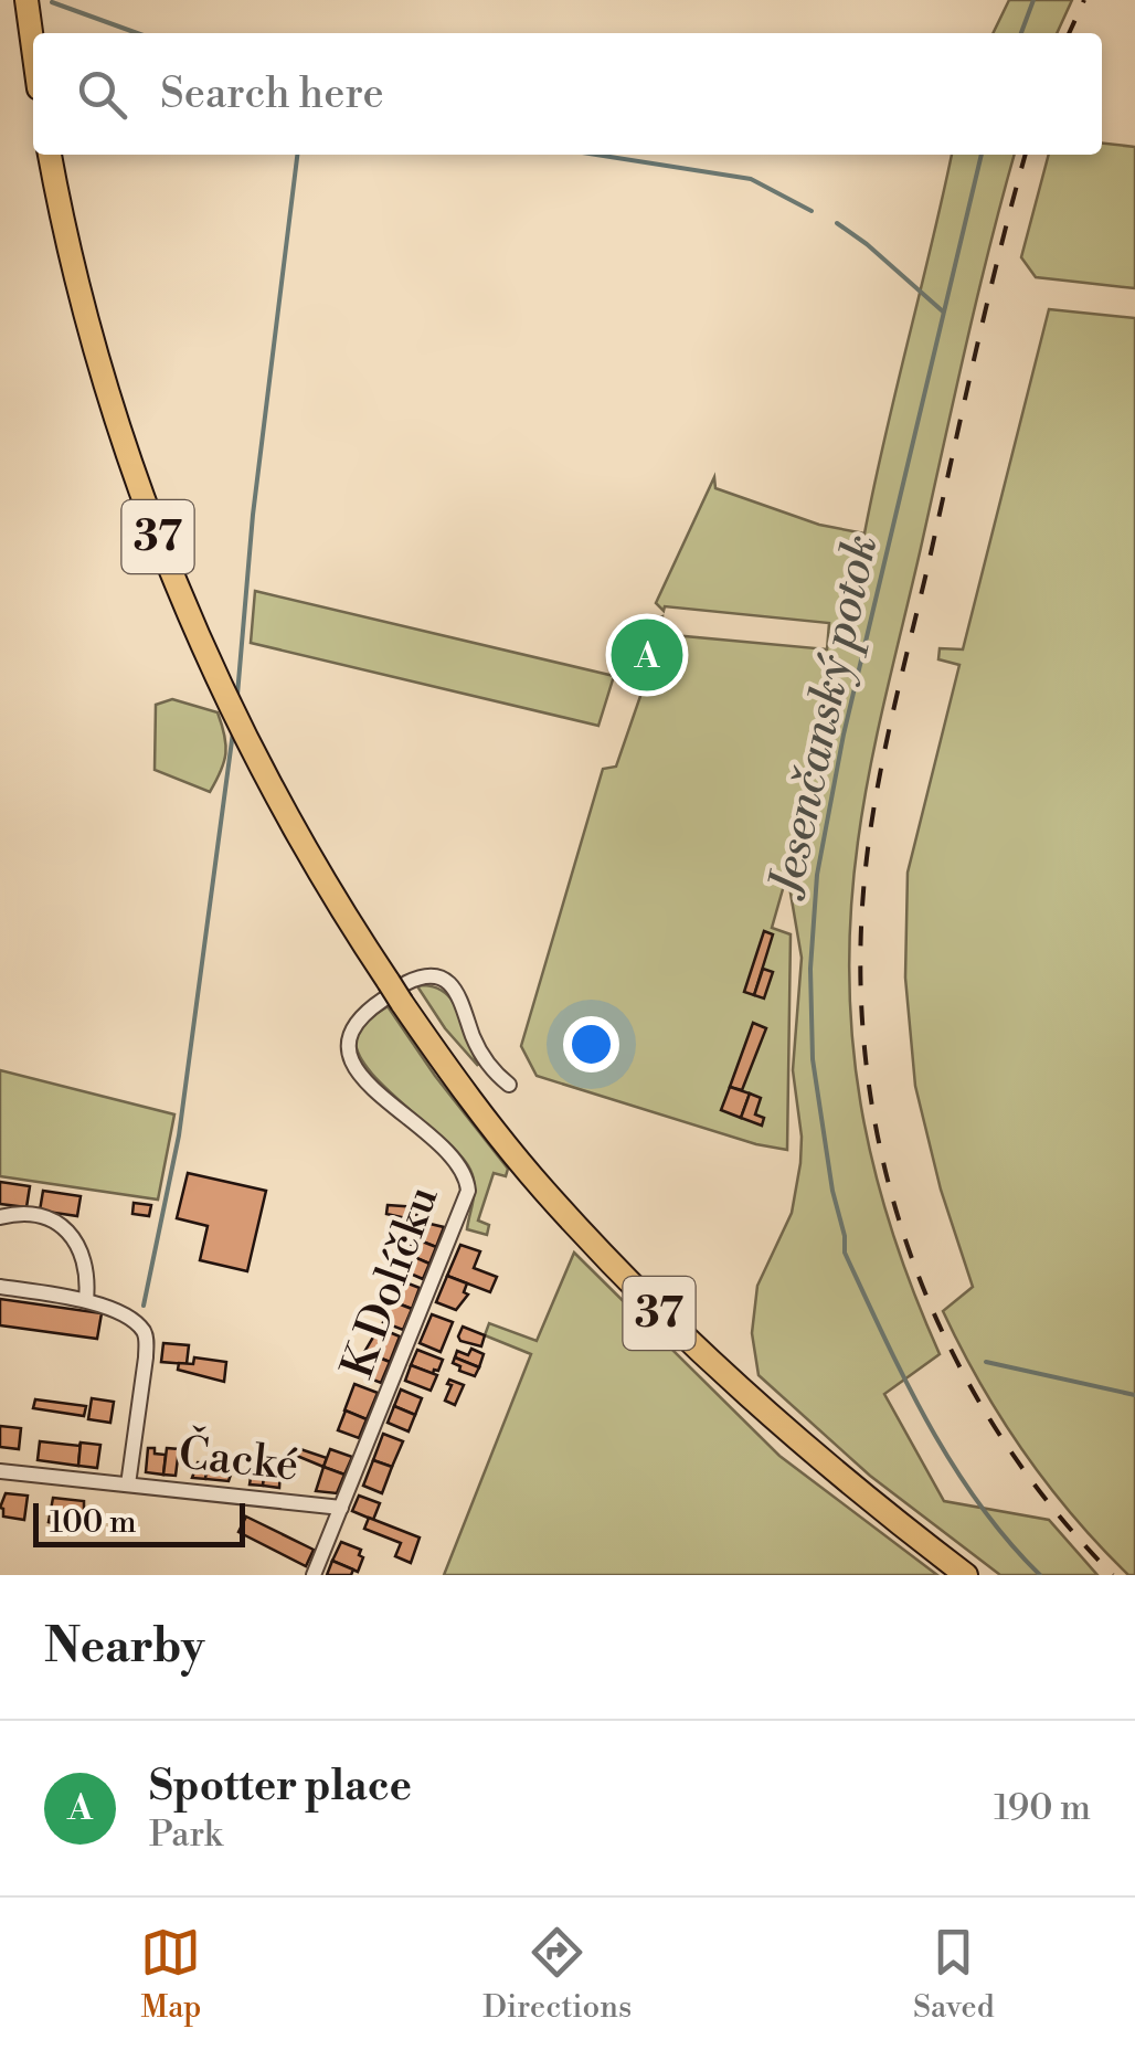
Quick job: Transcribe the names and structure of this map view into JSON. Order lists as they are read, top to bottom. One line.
{"streets":{"main road":["37"],"street":["K Dolíčku","Čacké"]},"crossings":[["37","K Dolíčku"],["K Dolíčku","Čacké"]],"water":["Jesenčanský potok"],"scale_bar":"100 m","page":{"search":"Search here","pins":"A","scale":"100 m","heading":"Nearby","list":[{"mark":"A","name":"Spotter place","note":"Park","value":"190 m"}],"nav":["Map","Directions","Saved"]}}
